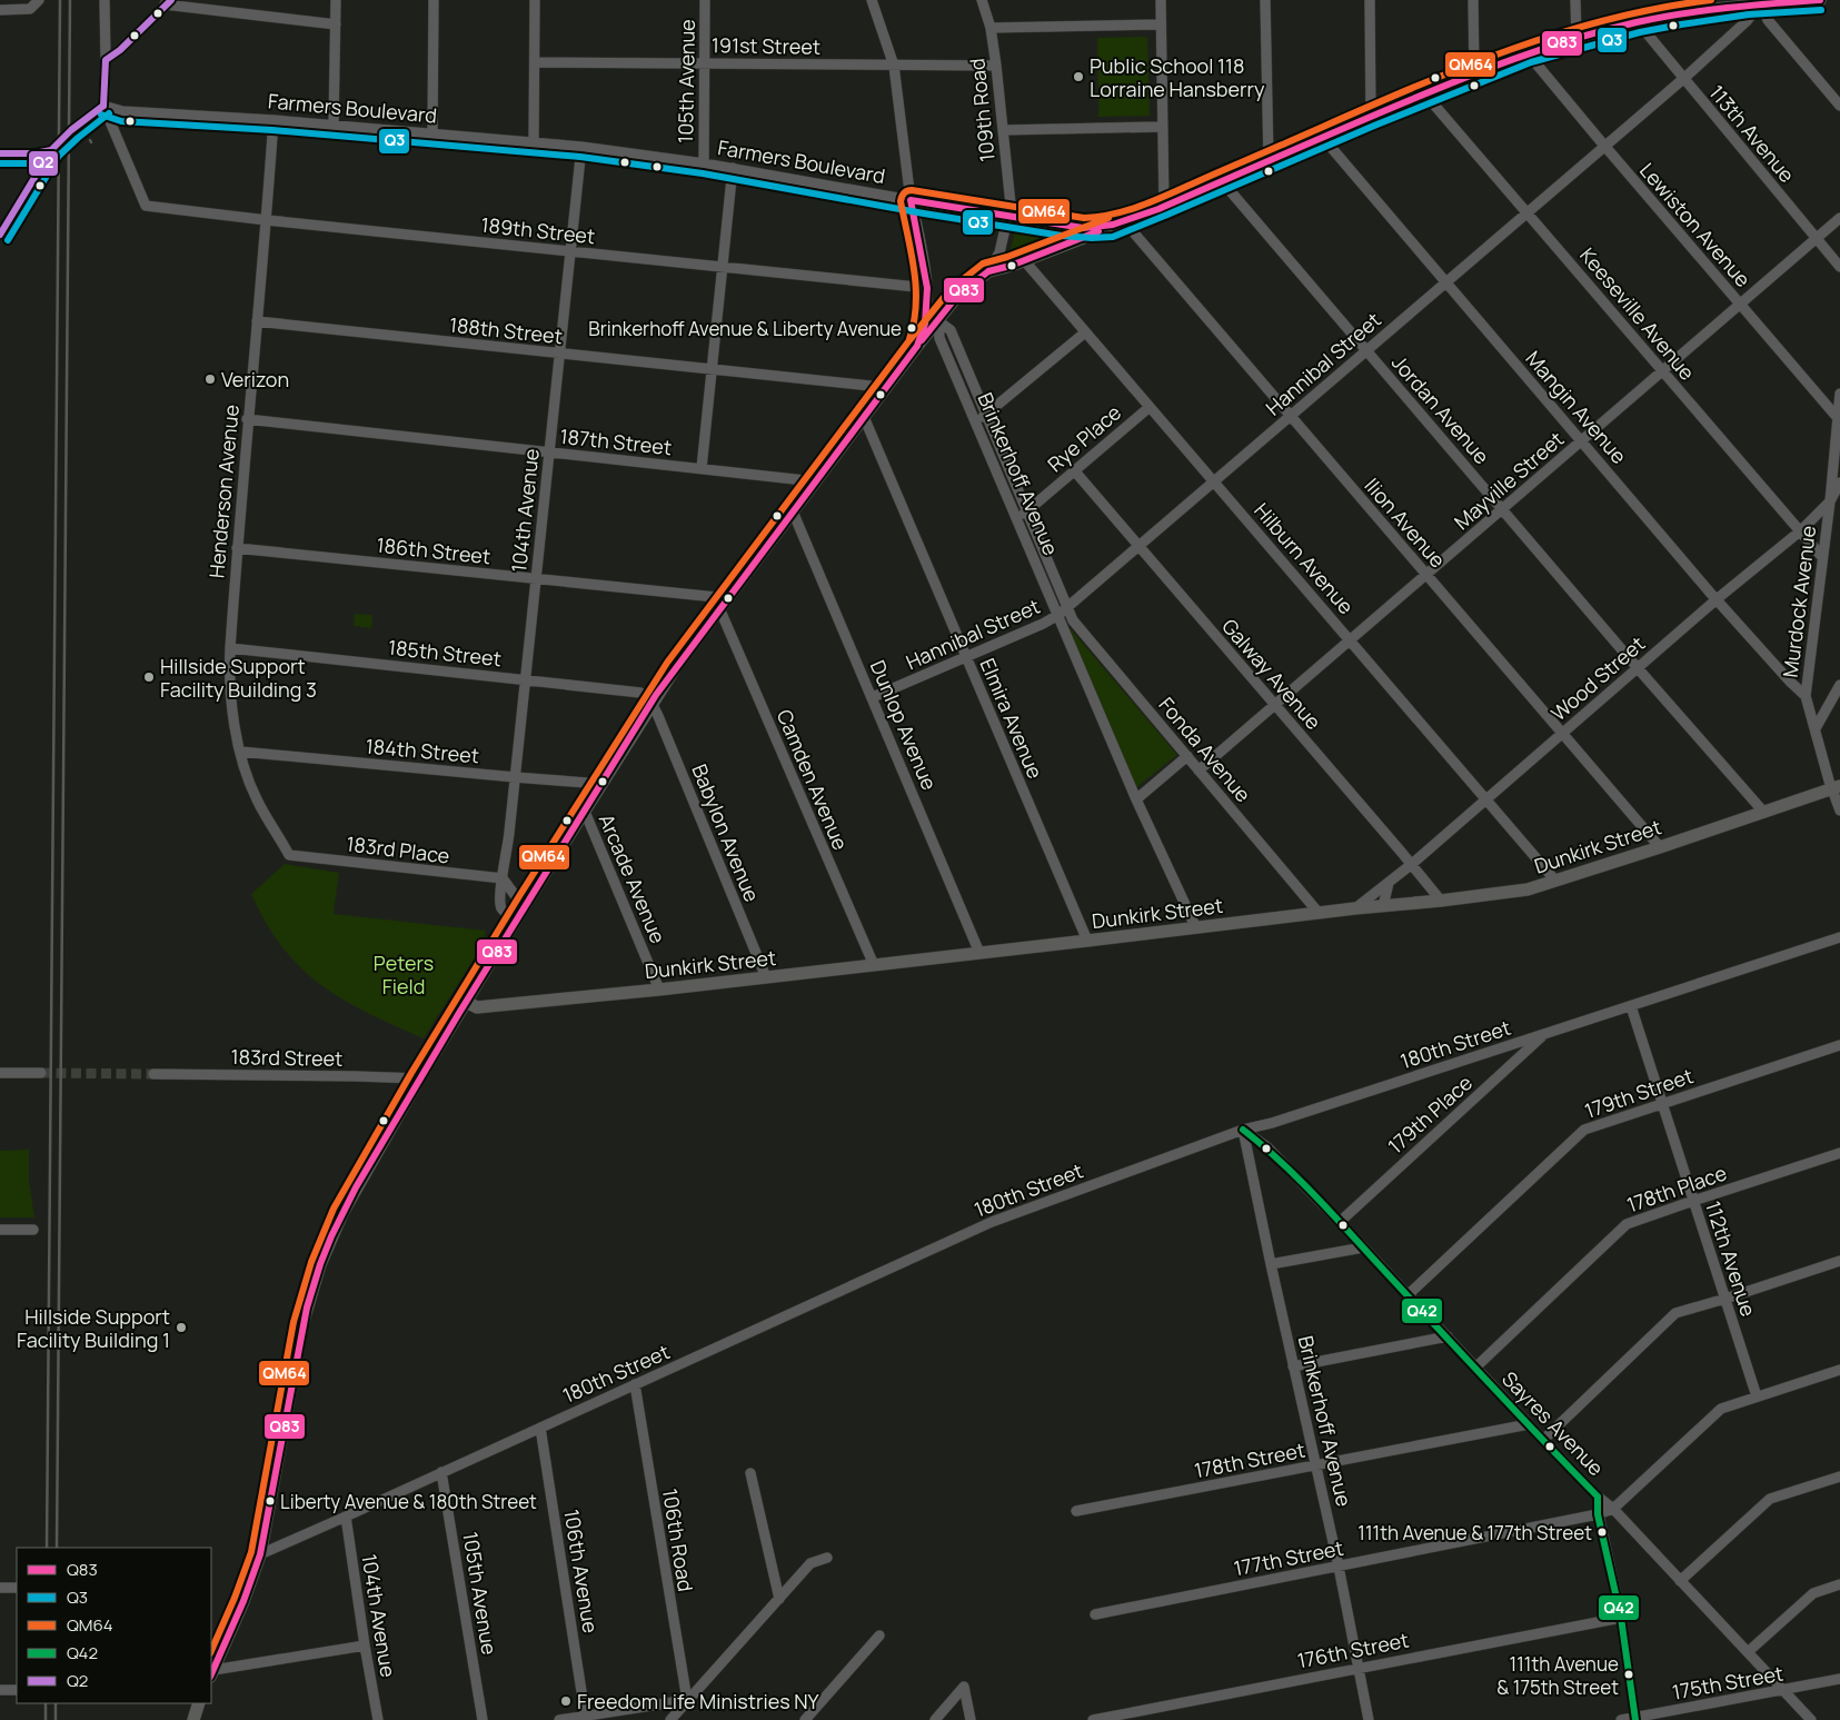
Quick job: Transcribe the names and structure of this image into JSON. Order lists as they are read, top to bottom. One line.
{"streets":{"main road":["Farmers Boulevard","Dunkirk Street"],"street":["191st Street","105th Avenue","109th Road","113th Avenue","Lewiston Avenue","189th Street","Keeseville Avenue","188th Street","Hannibal Street","Mangin Avenue","Jordan Avenue","Rye Place","187th Street","Brinkerhoff Avenue","Mayville Street","Henderson Avenue","104th Avenue","Ilion Avenue","186th Street","Hilburn Avenue","Murdock Avenue","185th Street","Galway Avenue","Wood Street","Elmira Avenue","Dunlop Avenue","Fonda Avenue","184th Street","Camden Avenue","Babylon Avenue","183rd Place","Arcade Avenue","180th Street","183rd Street","179th Street","179th Place","178th Place","112th Avenue","Sayres Avenue","178th Street","106th Road","177th Street","106th Avenue","176th Street","175th Street"]},"crossings":[["191st Street","105th Avenue"],["191st Street","109th Road"],["105th Avenue","Farmers Boulevard"],["105th Avenue","180th Street"],["Farmers Boulevard","109th Road"],["Farmers Boulevard","113th Avenue"],["Farmers Boulevard","Lewiston Avenue"],["Farmers Boulevard","189th Street"],["Farmers Boulevard","Keeseville Avenue"],["Farmers Boulevard","Hannibal Street"],["Farmers Boulevard","Mangin Avenue"],["Farmers Boulevard","Jordan Avenue"],["Farmers Boulevard","Henderson Avenue"],["Farmers Boulevard","104th Avenue"],["Farmers Boulevard","Ilion Avenue"],["113th Avenue","Hannibal Street"],["113th Avenue","Mayville Street"],["Lewiston Avenue","Hannibal Street"],["Lewiston Avenue","Mayville Street"],["Lewiston Avenue","Murdock Avenue"],["189th Street","Henderson Avenue"],["189th Street","104th Avenue"],["Keeseville Avenue","Hannibal Street"],["Keeseville Avenue","Mayville Street"],["Keeseville Avenue","Murdock Avenue"],["Keeseville Avenue","Wood Street"],["188th Street","Henderson Avenue"],["188th Street","104th Avenue"],["Hannibal Street","Mangin Avenue"],["Hannibal Street","Jordan Avenue"],["Hannibal Street","Brinkerhoff Avenue"],["Hannibal Street","Ilion Avenue"],["Hannibal Street","Hilburn Avenue"],["Hannibal Street","Galway Avenue"],["Hannibal Street","Elmira Avenue"],["Hannibal Street","Dunlop Avenue"],["Hannibal Street","Fonda Avenue"],["Mangin Avenue","Mayville Street"],["Mangin Avenue","Murdock Avenue"],["Mangin Avenue","Wood Street"],["Jordan Avenue","Mayville Street"],["Jordan Avenue","Wood Street"],["Jordan Avenue","Dunkirk Street"],["Rye Place","Brinkerhoff Avenue"],["Rye Place","Hilburn Avenue"],["Rye Place","Galway Avenue"],["187th Street","Henderson Avenue"],["187th Street","104th Avenue"],["Brinkerhoff Avenue","Fonda Avenue"],["Brinkerhoff Avenue","Dunkirk Street"],["Brinkerhoff Avenue","180th Street"],["Brinkerhoff Avenue","Sayres Avenue"],["Brinkerhoff Avenue","178th Street"],["Brinkerhoff Avenue","177th Street"],["Brinkerhoff Avenue","176th Street"],["Mayville Street","Ilion Avenue"],["Mayville Street","Hilburn Avenue"],["Mayville Street","Galway Avenue"],["Mayville Street","Fonda Avenue"],["Henderson Avenue","186th Street"],["Henderson Avenue","185th Street"],["Henderson Avenue","184th Street"],["Henderson Avenue","183rd Place"],["104th Avenue","186th Street"],["104th Avenue","185th Street"],["104th Avenue","184th Street"],["104th Avenue","183rd Place"],["104th Avenue","180th Street"],["Ilion Avenue","Wood Street"],["Ilion Avenue","Dunkirk Street"],["186th Street","Camden Avenue"],["Hilburn Avenue","Wood Street"],["Hilburn Avenue","Dunkirk Street"],["Murdock Avenue","Wood Street"],["Murdock Avenue","Dunkirk Street"],["185th Street","Babylon Avenue"],["Galway Avenue","Wood Street"],["Galway Avenue","Dunkirk Street"],["Wood Street","Dunkirk Street"],["Elmira Avenue","Dunkirk Street"],["Dunlop Avenue","Dunkirk Street"],["Fonda Avenue","Dunkirk Street"],["Camden Avenue","Dunkirk Street"],["Babylon Avenue","Dunkirk Street"],["Dunkirk Street","Arcade Avenue"],["180th Street","179th Place"],["180th Street","112th Avenue"],["180th Street","Sayres Avenue"],["180th Street","106th Road"],["180th Street","106th Avenue"],["179th Street","112th Avenue"],["179th Street","Sayres Avenue"],["179th Place","Sayres Avenue"],["178th Place","112th Avenue"],["178th Place","Sayres Avenue"],["112th Avenue","177th Street"],["Sayres Avenue","178th Street"],["Sayres Avenue","177th Street"],["Sayres Avenue","175th Street"]],"parks":["Peters Field"],"places":["Public School 118 Lorraine Hansberry","Brinkerhoff Avenue & Liberty Avenue","Verizon","Hillside Support Facility Building 3","Hillside Support Facility Building 1","Liberty Avenue & 180th Street","111th Avenue & 177th Street","111th Avenue & 175th Street","Freedom Life Ministries NY"],"lines":["transit line Q83","transit line QM64","transit line Q2","transit line Q3","transit line Q42"],"legend":["Q83","Q3","QM64","Q42","Q2"]}
